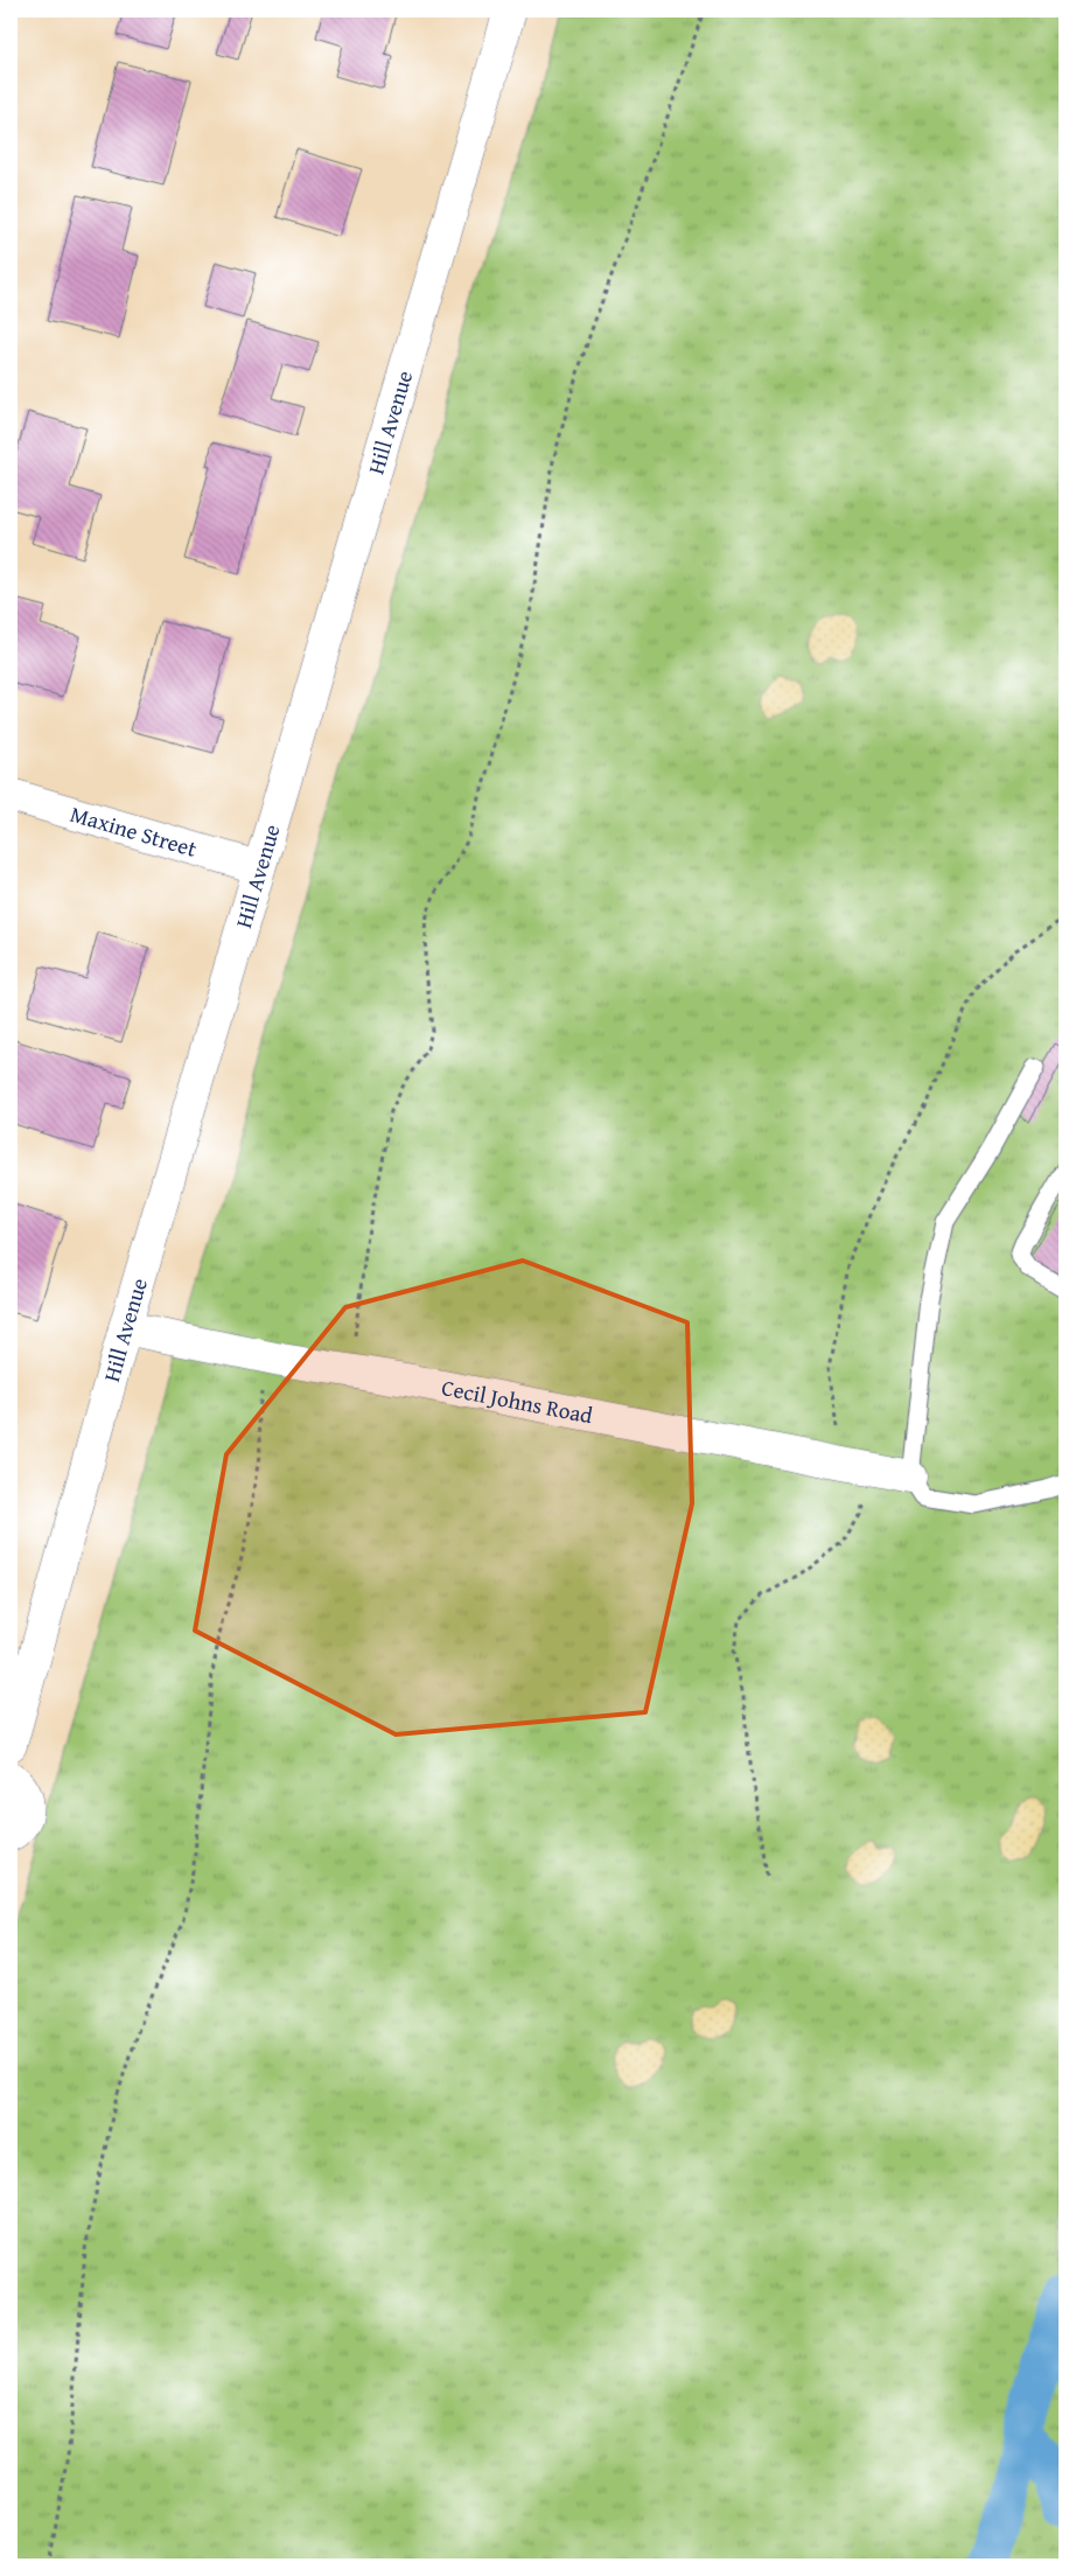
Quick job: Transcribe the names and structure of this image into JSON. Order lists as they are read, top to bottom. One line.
{"streets":{"street":["Hill Avenue","Maxine Street","Cecil Johns Road"]},"crossings":[["Hill Avenue","Maxine Street"],["Hill Avenue","Cecil Johns Road"]]}
